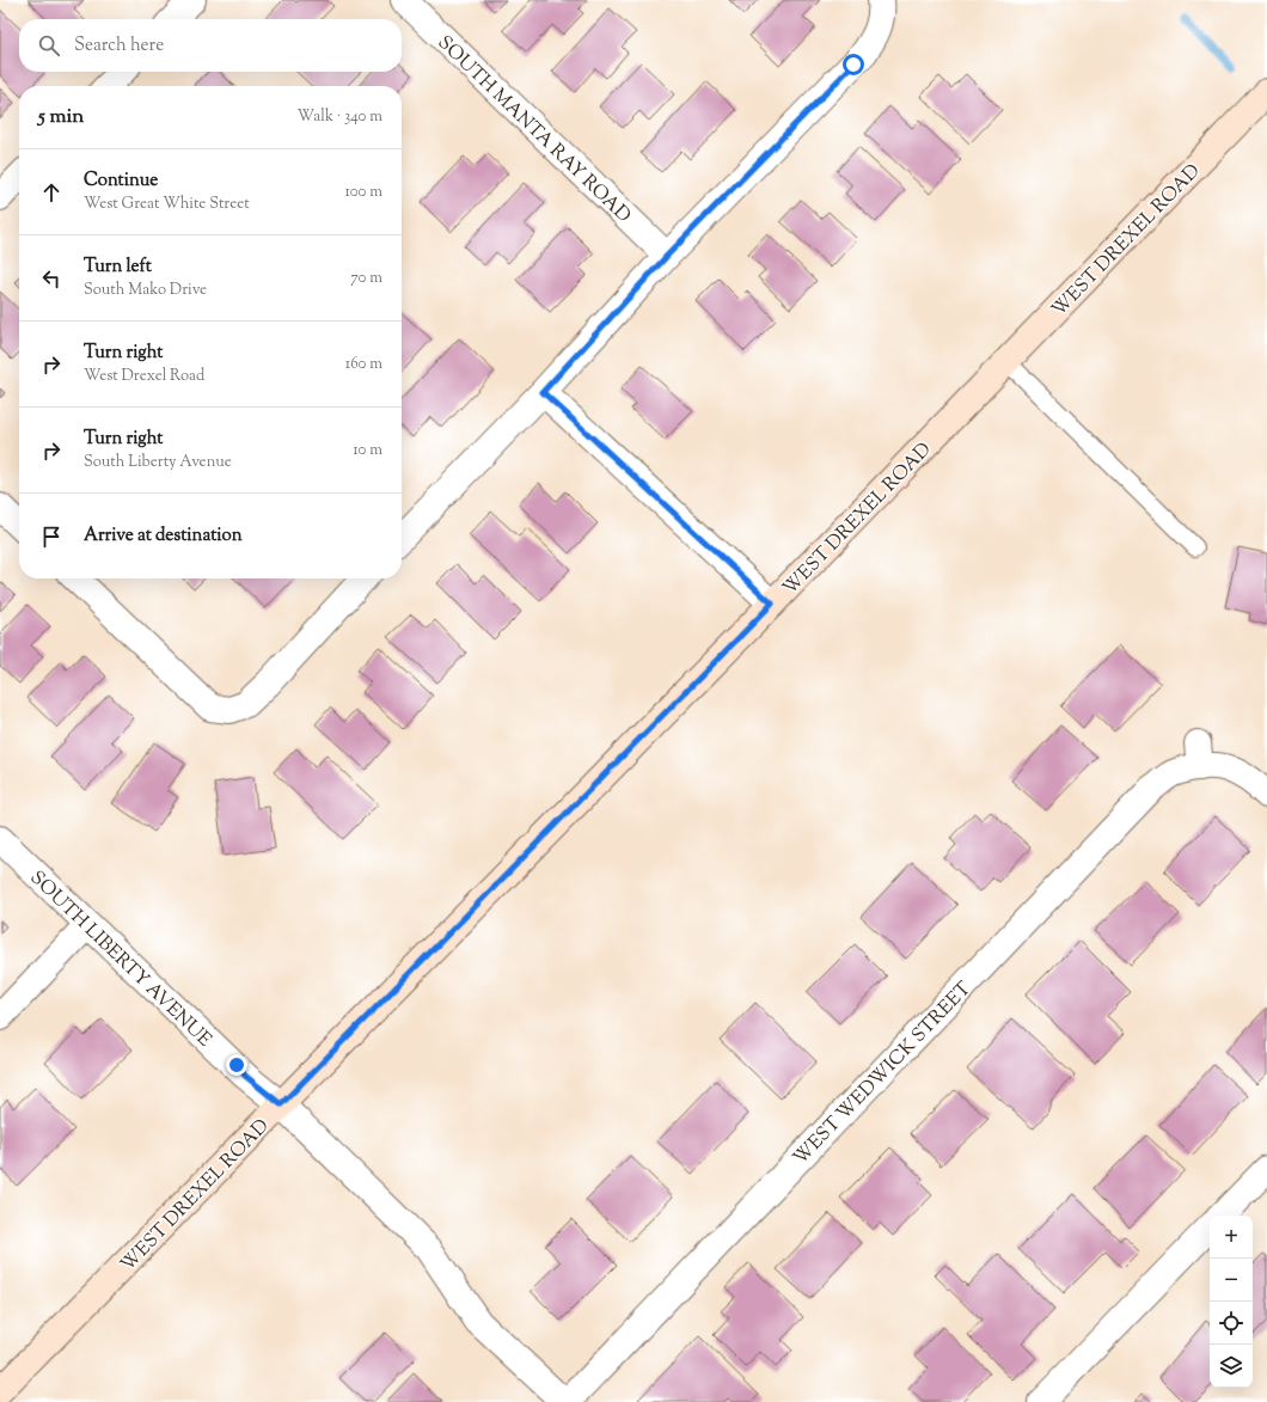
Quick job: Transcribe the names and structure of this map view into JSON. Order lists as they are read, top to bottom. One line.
{"streets":{"street":["SOUTH MANTA RAY ROAD","WEST DREXEL ROAD","SOUTH LIBERTY AVENUE","WEST WEDWICK STREET"]},"crossings":[["WEST DREXEL ROAD","SOUTH LIBERTY AVENUE"]],"page":{"search":"Search here","heading":["5 min","Walk · 340 m"],"list":[["Continue","West Great White Street","100 m"],["Turn left","South Mako Drive","70 m"],["Turn right","West Drexel Road","160 m"],["Turn right","South Liberty Avenue","10 m"],"Arrive at destination"],"map_buttons":["+","−"]}}
